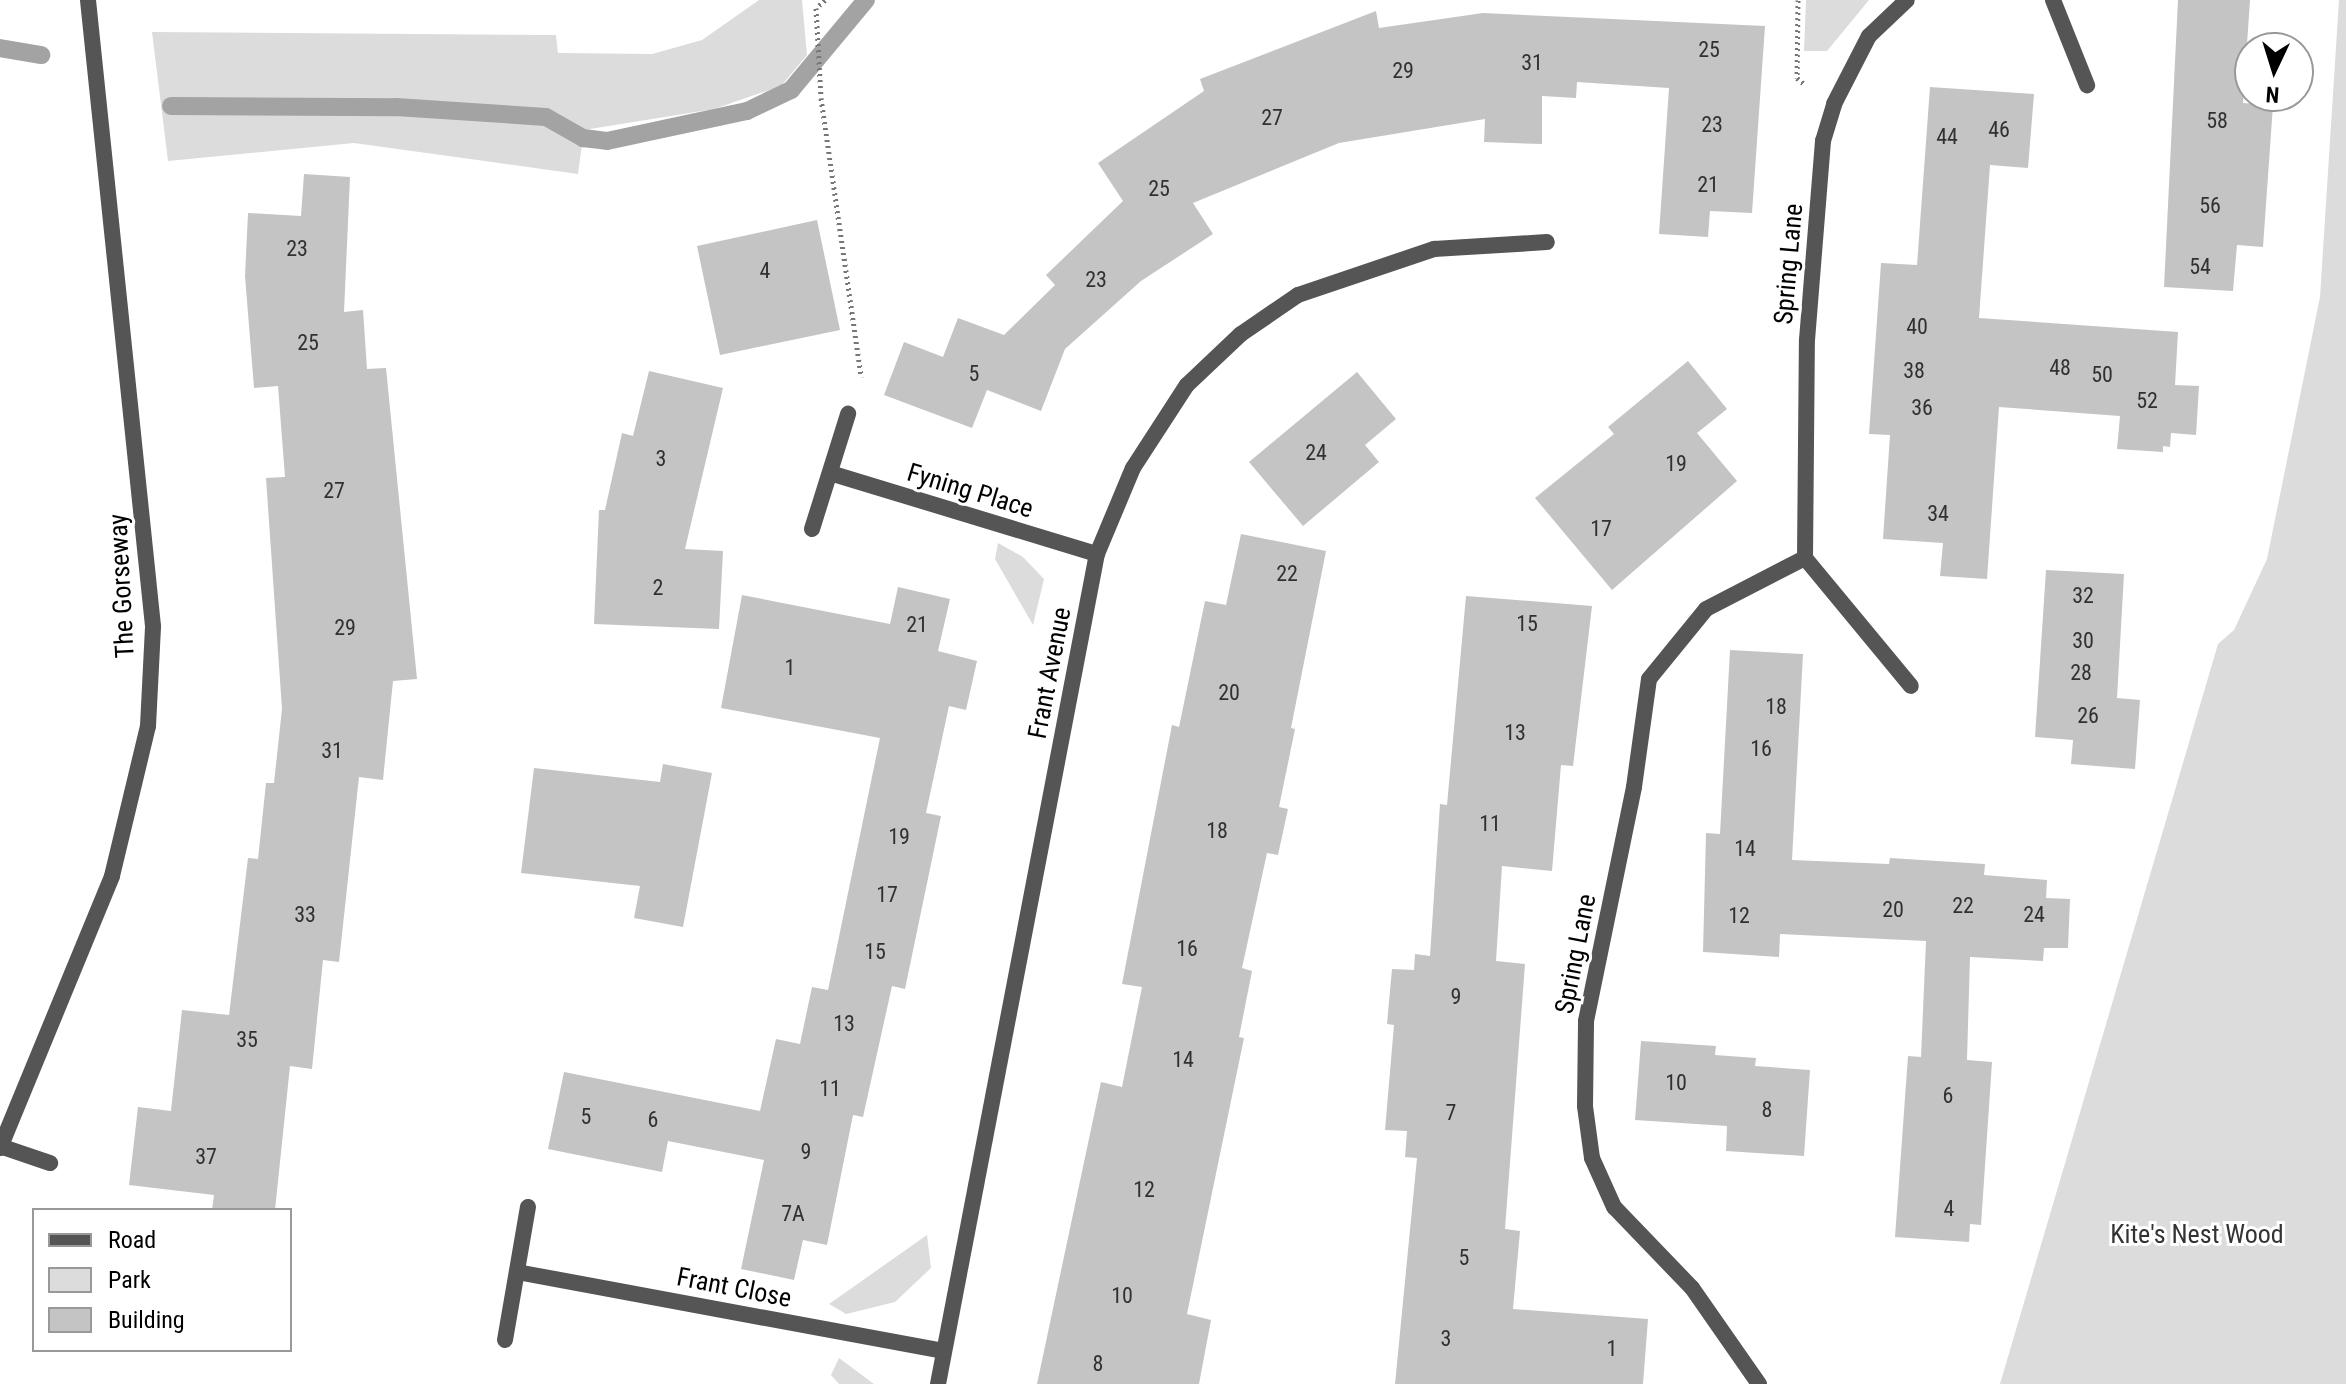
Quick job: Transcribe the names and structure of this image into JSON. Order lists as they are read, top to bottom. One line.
{"streets":{"street":["Spring Lane","Fyning Place","The Gorseway","Frant Avenue","Frant Close"]},"crossings":[["Fyning Place","Frant Avenue"],["Frant Avenue","Frant Close"]],"parks":["Kite's Nest Wood"],"house_numbers":["25","31","29","27","58","23","46","44","21","25","56","23","54","4","23","40","25","48","38","5","50","52","36","24","3","19","27","34","17","22","2","32","15","21","29","30","1","28","20","18","26","13","16","31","11","18","19","14","17","22","20","33","24","12","16","15","9","13","35","14","10","11","6","8","7","5","6","9","37","12","4","7A","5","10","3","1","8"],"legend":["Road","Park","Building"],"north":"bottom"}
